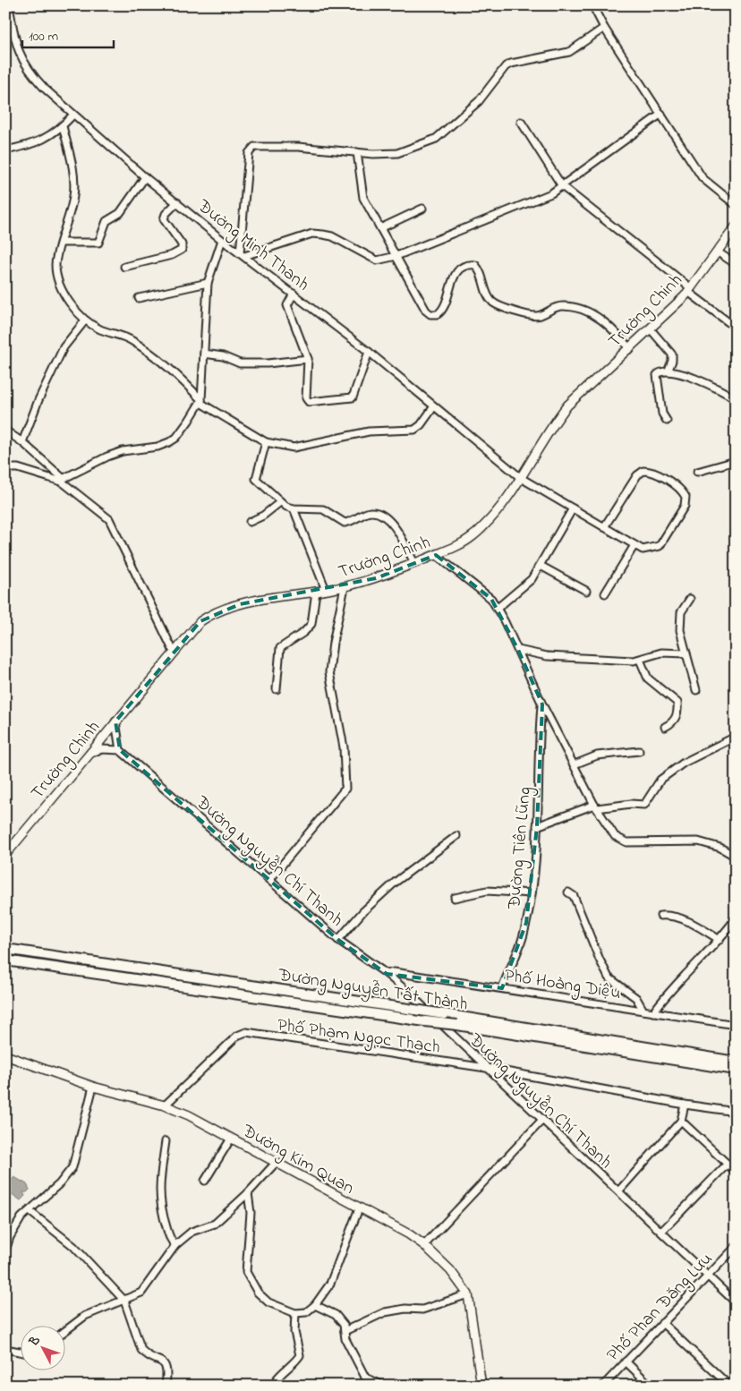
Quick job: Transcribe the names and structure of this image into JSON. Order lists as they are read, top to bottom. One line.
{"streets":{"highway":["Đường Nguyễn Tất Thành"],"main road":["Trường Chinh","Đường Kim Quan"],"street":["Đường Minh Thanh","Đường Tiên Lũng","Đường Nguyễn Chí Thanh","Phố Hoàng Diệu","Phố Phạm Ngọc Thạch","Phố Phan Đăng Lưu"]},"crossings":[["Đường Minh Thanh","Trường Chinh"],["Đường Tiên Lũng","Phố Hoàng Diệu"],["Đường Nguyễn Chí Thanh","Phố Hoàng Diệu"],["Đường Nguyễn Chí Thanh","Phố Phạm Ngọc Thạch"],["Đường Nguyễn Chí Thanh","Phố Phan Đăng Lưu"],["Phố Phạm Ngọc Thạch","Đường Kim Quan"]],"scale_bar":"100 m","north":"top left"}
